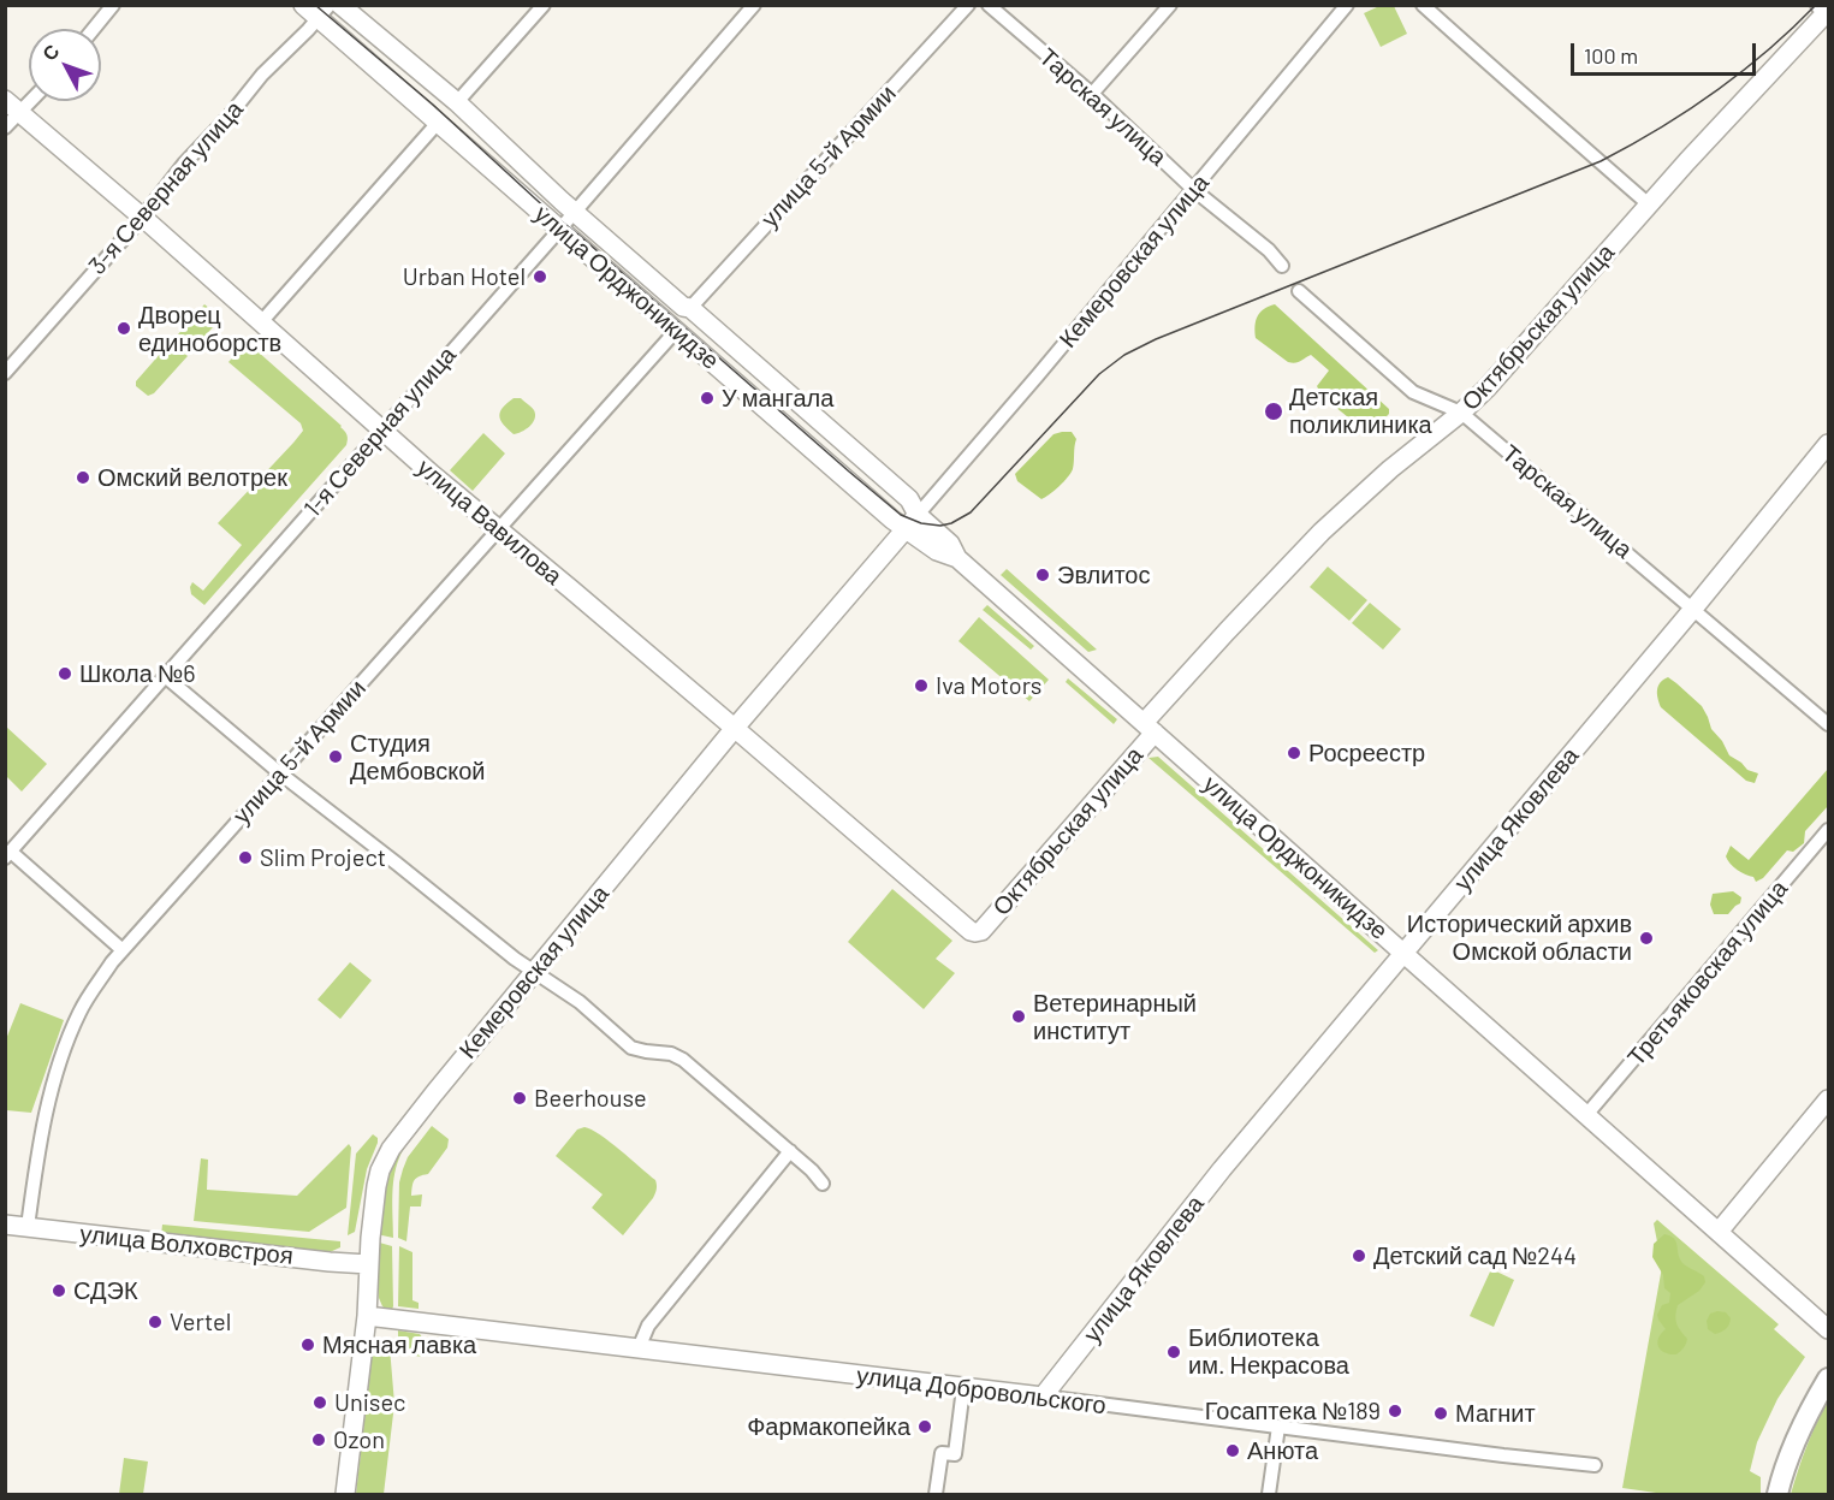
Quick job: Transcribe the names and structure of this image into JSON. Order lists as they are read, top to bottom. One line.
{"streets":{"street":["Тарская улица","улица 5-й Армии","3-я Северная улица","Кемеровская улица","улица Орджоникидзе","Октябрьская улица","1-я Северная улица","улица Вавилова","улица Яковлева","Третьяковская улица","улица Волховстроя","улица Добровольского"]},"crossings":[["Тарская улица","Кемеровская улица"],["Тарская улица","Октябрьская улица"],["Тарская улица","улица Яковлева"],["улица 5-й Армии","улица Орджоникидзе"],["улица 5-й Армии","улица Вавилова"],["улица 5-й Армии","улица Волховстроя"],["3-я Северная улица","улица Орджоникидзе"],["3-я Северная улица","улица Вавилова"],["Кемеровская улица","улица Орджоникидзе"],["Кемеровская улица","улица Вавилова"],["Кемеровская улица","улица Волховстроя"],["Кемеровская улица","улица Добровольского"],["улица Орджоникидзе","Октябрьская улица"],["улица Орджоникидзе","1-я Северная улица"],["улица Орджоникидзе","улица Яковлева"],["улица Орджоникидзе","Третьяковская улица"],["Октябрьская улица","улица Вавилова"],["1-я Северная улица","улица Вавилова"],["улица Яковлева","улица Добровольского"]],"places":["Urban Hotel","Дворец единоборств","У мангала","Детская поликлиника","Омский велотрек","Эвлитос","Школа №6","Iva Motors","Росреестр","Студия Дембовской","Slim Project","Исторический архив Омской области","Ветеринарный институт","Beerhouse","Детский сад №244","СДЭК","Vertel","Мясная лавка","Библиотека им. Некрасова","Unisec","Госаптека №189","Магнит","Фармакопейка","Ozon","Анюта"],"scale_bar":"100 m","north":"top left"}
